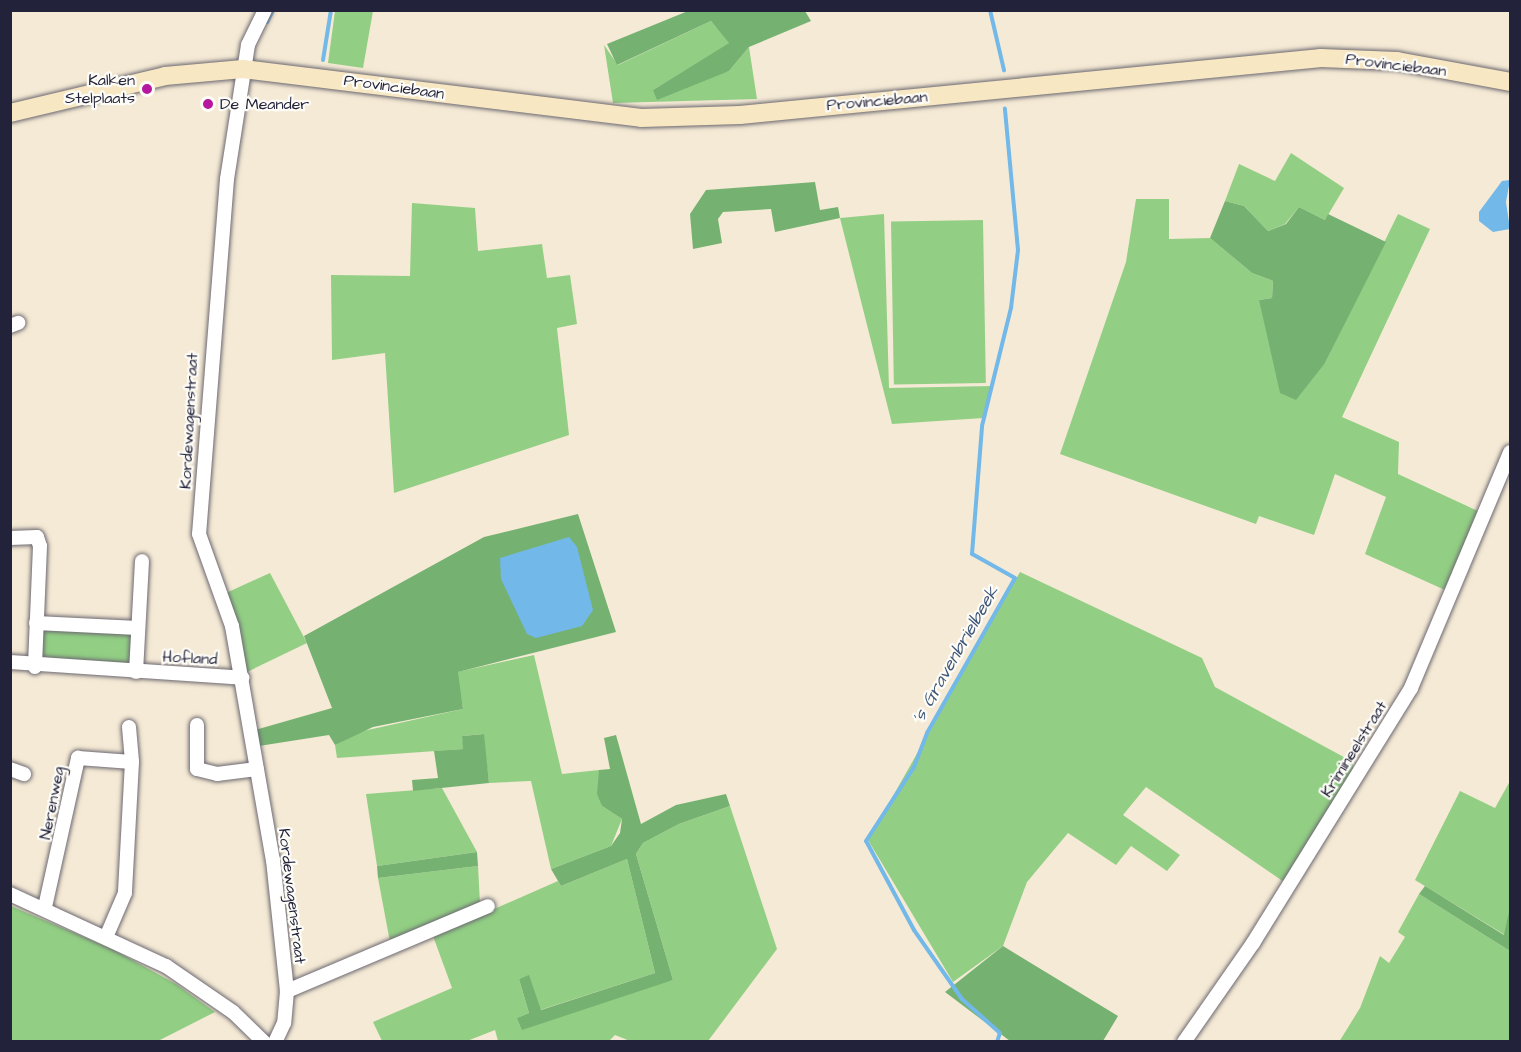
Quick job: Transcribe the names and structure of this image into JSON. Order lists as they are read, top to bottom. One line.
{"streets":{"main road":["Provinciebaan"],"street":["Kordewagenstraat","Hofland","Krimineelstraat","Nerenweg"]},"crossings":[["Provinciebaan","Kordewagenstraat"],["Kordewagenstraat","Hofland"]],"water":["'s Gravenbrielbeek"],"places":["Kalken Stelplaats","De Meander"]}
